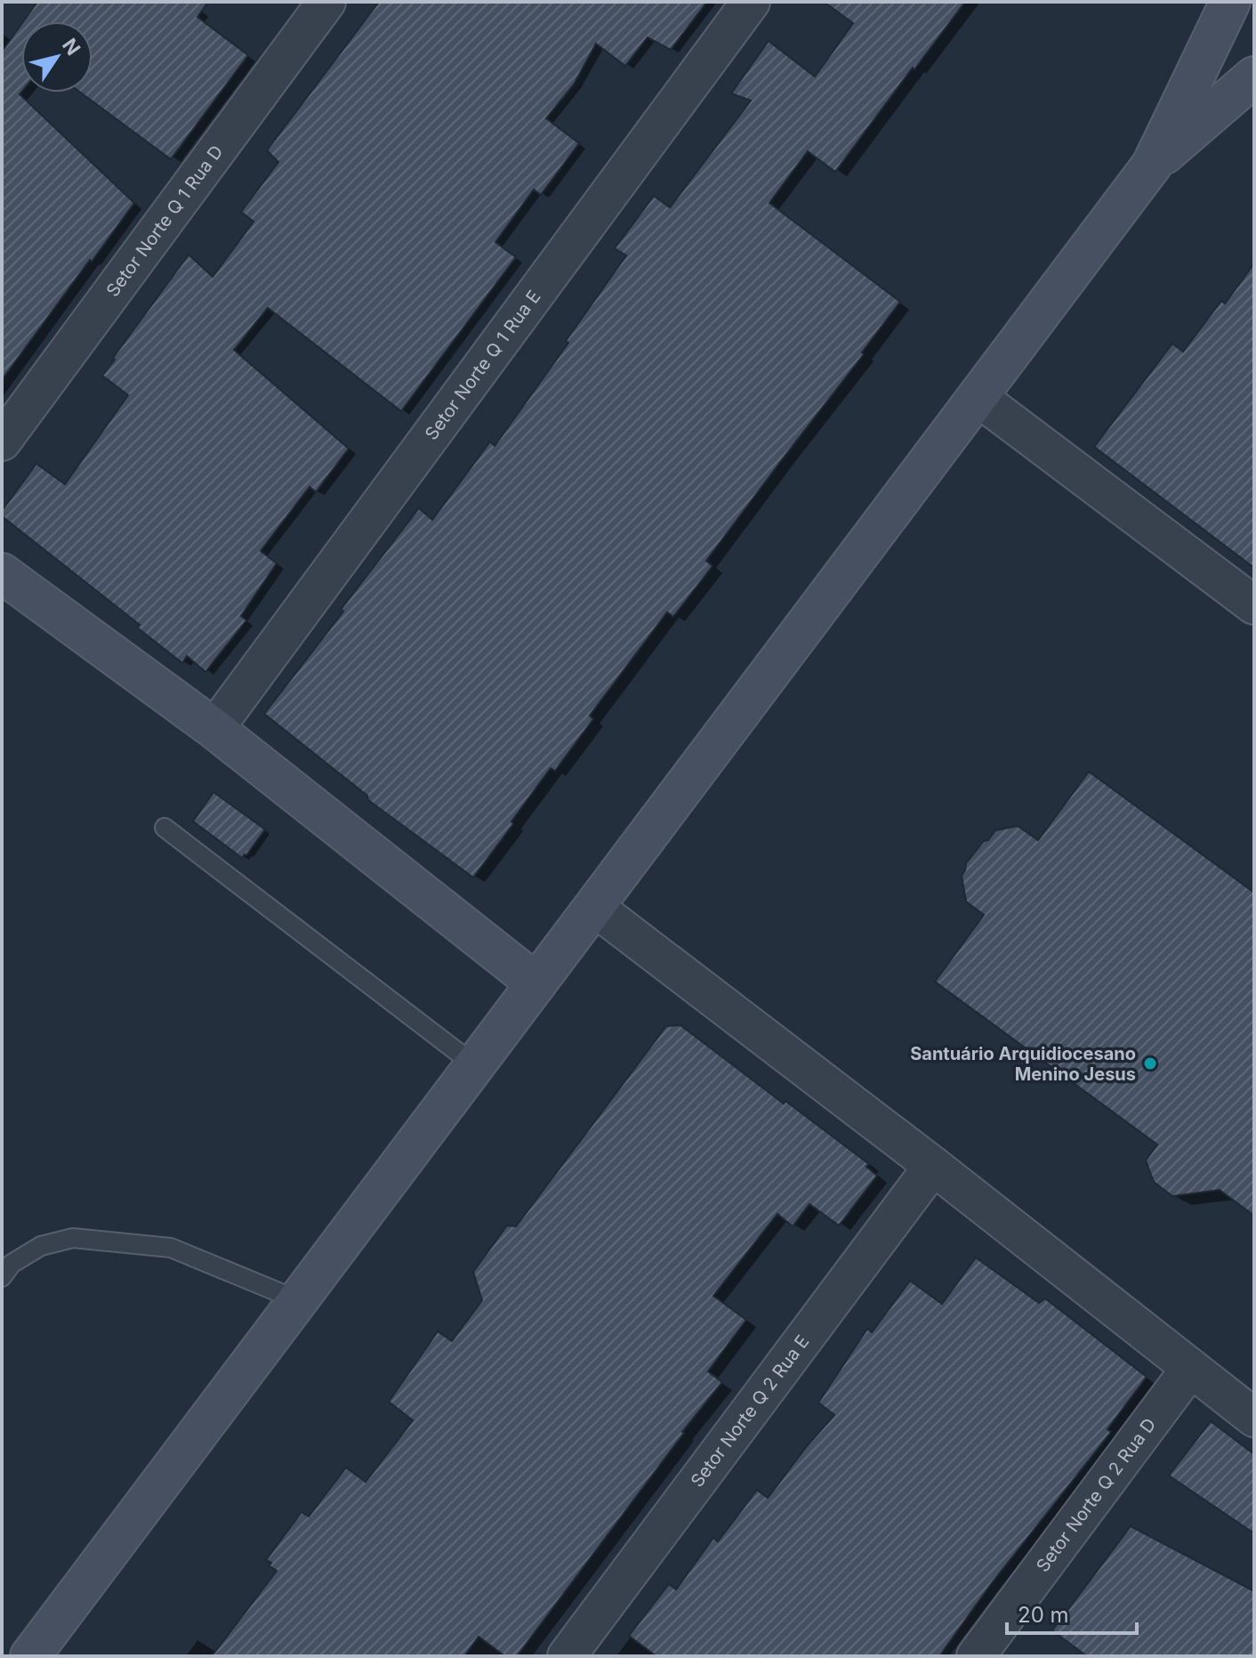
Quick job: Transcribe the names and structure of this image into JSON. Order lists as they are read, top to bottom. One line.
{"streets":{"street":["Setor Norte Q 1 Rua D","Setor Norte Q 1 Rua E","Setor Norte Q 2 Rua E","Setor Norte Q 2 Rua D"]},"places":["Santuário Arquidiocesano Menino Jesus"],"scale_bar":"20 m","north":"top right"}
